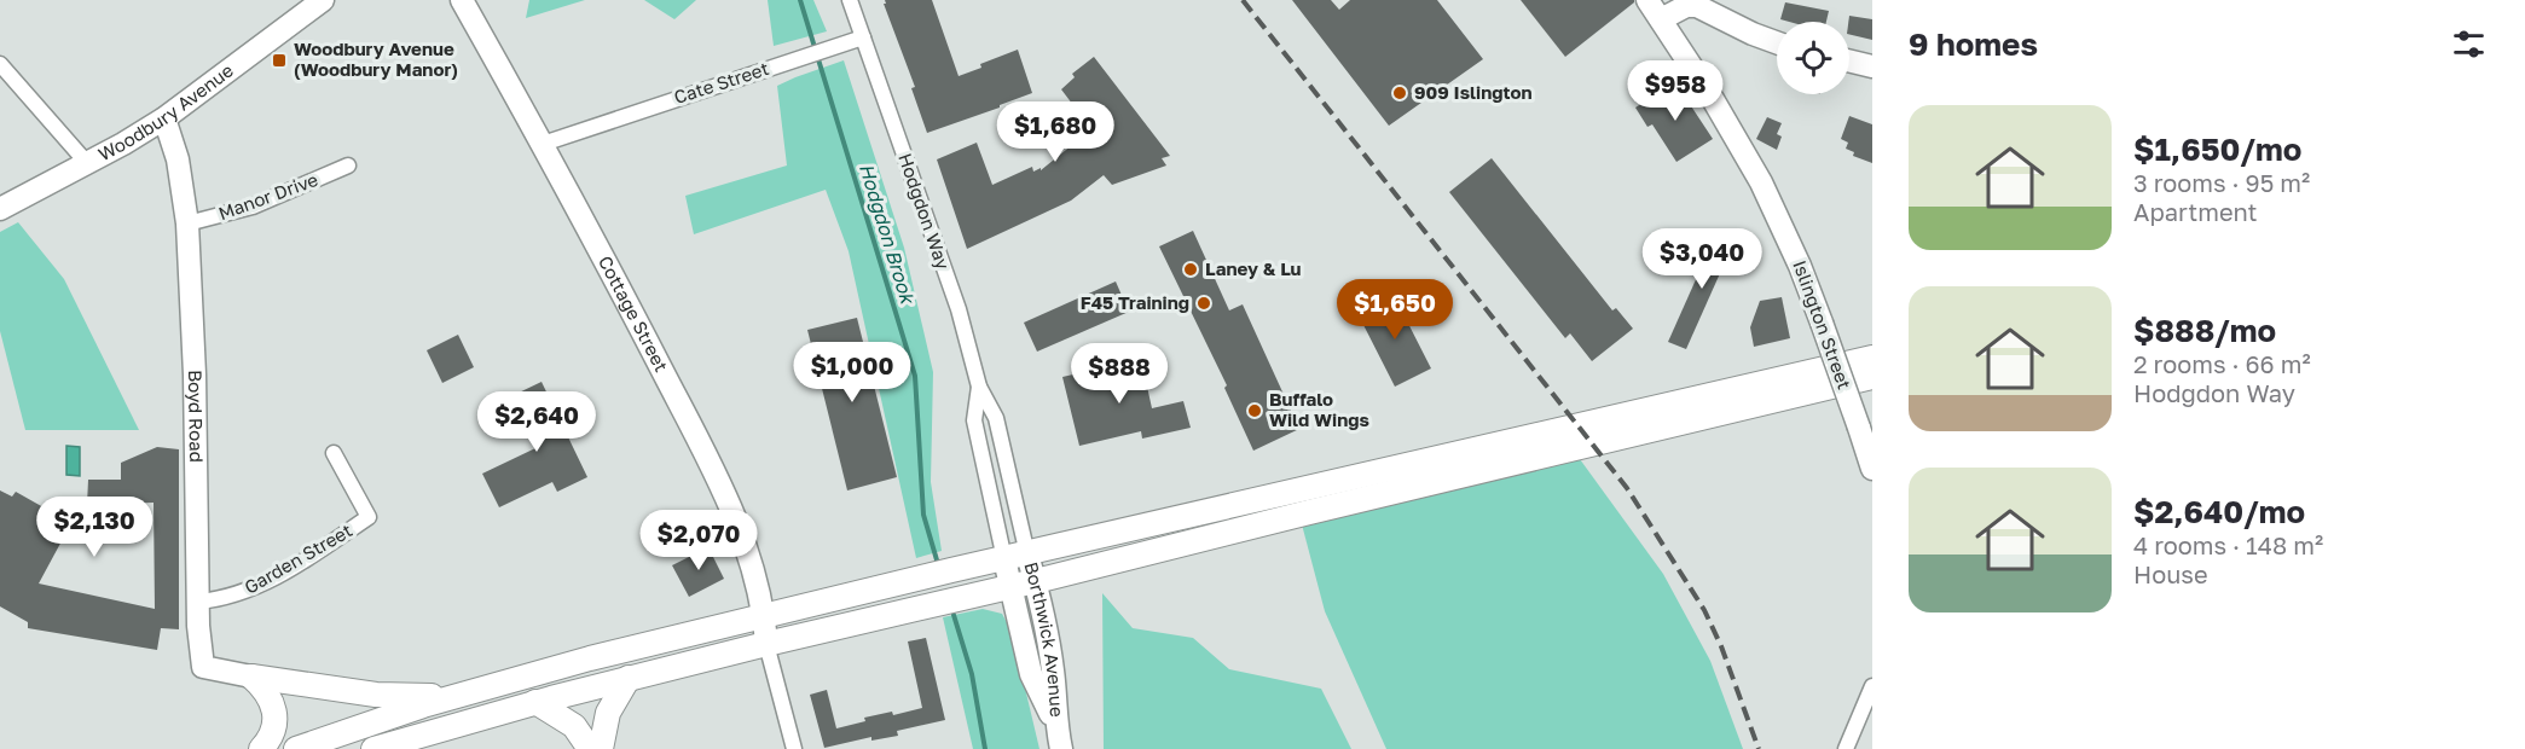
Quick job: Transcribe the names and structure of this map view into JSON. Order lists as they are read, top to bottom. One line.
{"streets":{"street":["Cate Street","Woodbury Avenue","Manor Drive","Hodgdon Way","Cottage Street","Islington Street","Boyd Road","Garden Street","Borthwick Avenue"]},"crossings":[["Cate Street","Hodgdon Way"],["Cate Street","Cottage Street"],["Woodbury Avenue","Boyd Road"],["Manor Drive","Boyd Road"],["Hodgdon Way","Borthwick Avenue"],["Boyd Road","Garden Street"]],"water":["Hodgdon Brook"],"places":{"transit":["Woodbury Avenue (Woodbury Manor)"],"other":["909 Islington","Laney & Lu","F45 Training","Buffalo Wild Wings"]},"page":{"heading":"9 homes","price":["$958","$1,680","$3,040","$1,650","$1,000","$888","$2,640","$2,130","$2,070"],"list":[{"name":"$1,650/mo","note":"3 rooms · 95 m² · Apartment"},{"name":"$888/mo","note":"2 rooms · 66 m² · Hodgdon Way"},{"name":"$2,640/mo","note":"4 rooms · 148 m² · House"}]}}
